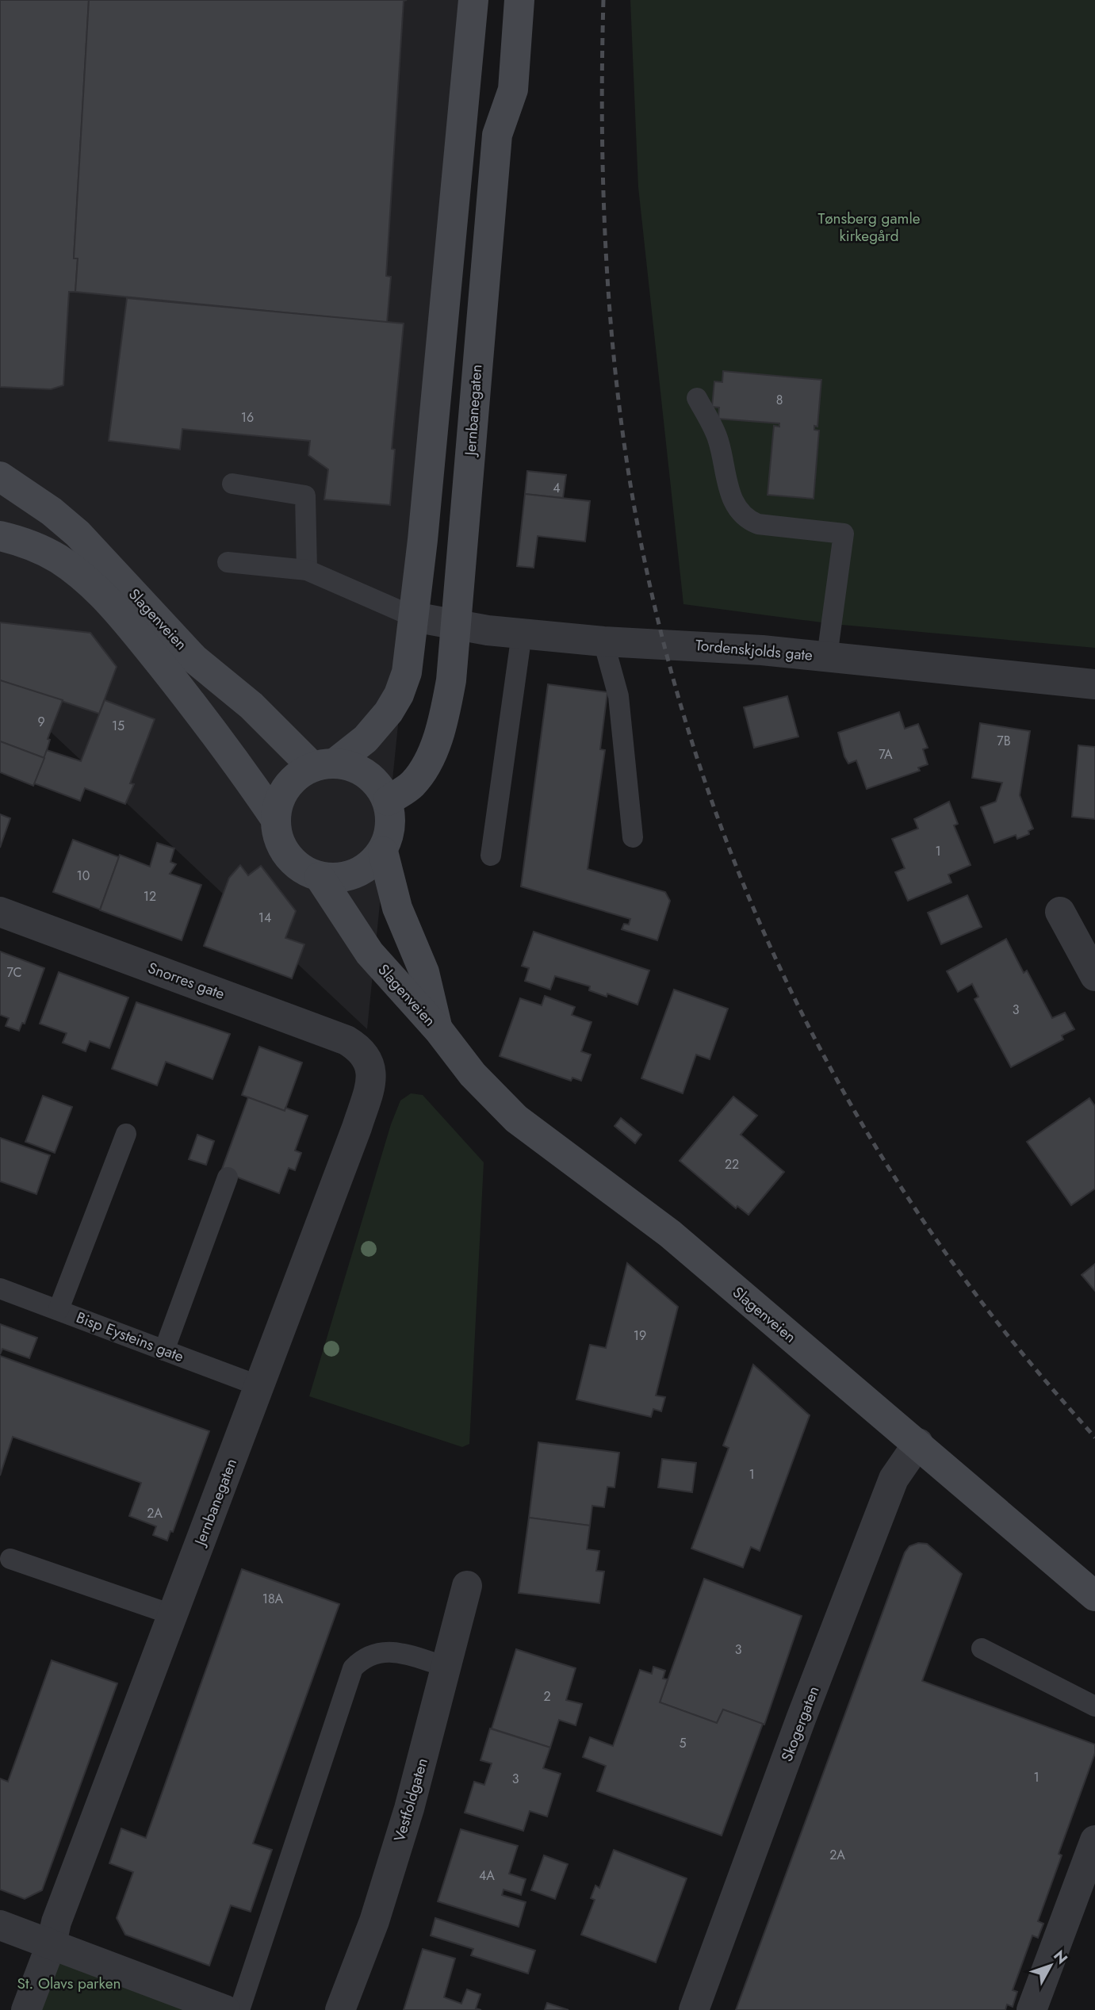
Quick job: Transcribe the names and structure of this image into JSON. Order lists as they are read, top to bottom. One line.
{"streets":{"main road":["Jernbanegaten","Slagenveien"],"street":["Tordenskjolds gate","Snorres gate","Skogergaten","Vestfoldgaten"],"lane":["Bisp Eysteins gate"]},"crossings":[["Jernbanegaten","Slagenveien"],["Jernbanegaten","Tordenskjolds gate"],["Jernbanegaten","Snorres gate"],["Jernbanegaten","Bisp Eysteins gate"],["Slagenveien","Skogergaten"]],"parks":["Tønsberg gamle kirkegård","St. Olavs parken"],"house_numbers":["8","16","4","9","15","7B","7A","1","10","12","14","7C","3","22","19","1","2A","18A","3","2","5","1","3","2A","4A"],"north":"top right"}
